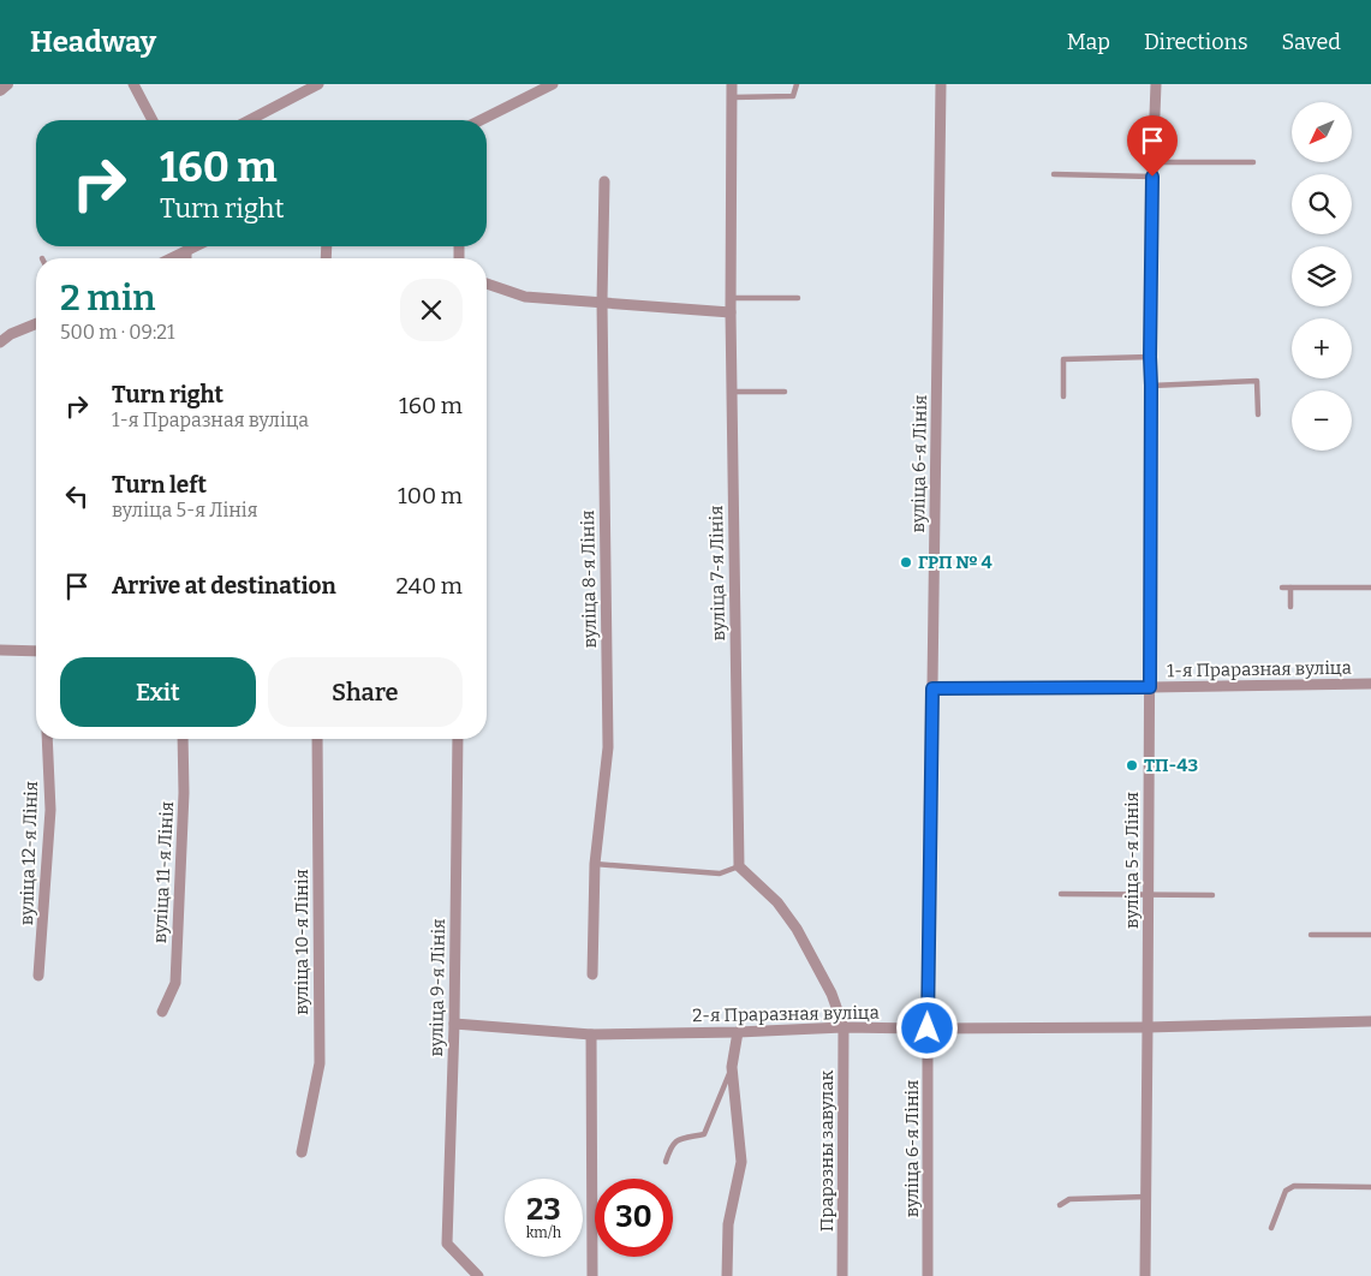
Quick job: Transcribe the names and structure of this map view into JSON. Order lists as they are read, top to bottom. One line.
{"streets":{"street":["вуліца 6-я Лінія","вуліца 7-я Лінія","вуліца 8-я Лінія","1-я Праразная вуліца","вуліца 12-я Лінія","вуліца 5-я Лінія","вуліца 11-я Лінія","вуліца 10-я Лінія","вуліца 9-я Лінія","2-я Праразная вуліца","Прарэзны завулак"]},"crossings":[["вуліца 6-я Лінія","1-я Праразная вуліца"],["вуліца 6-я Лінія","2-я Праразная вуліца"],["1-я Праразная вуліца","вуліца 5-я Лінія"],["вуліца 5-я Лінія","2-я Праразная вуліца"],["вуліца 9-я Лінія","2-я Праразная вуліца"],["2-я Праразная вуліца","Прарэзны завулак"]],"places":["ГРП № 4","ТП-43"],"north":"bottom left","page":{"header":"Headway","nav":["Map","Directions","Saved"],"map_buttons":["+","−"],"turn":["160 m","Turn right"],"heading":["2 min","500 m · 09:21"],"list":[{"name":"Turn right","note":"1-я Праразная вуліца","value":"160 m"},{"name":"Turn left","note":"вуліца 5-я Лінія","value":"100 m"},{"name":"Arrive at destination","value":"240 m"}],"buttons":["Exit","Share"],"speed":"23 km/h","limit":"30"}}
